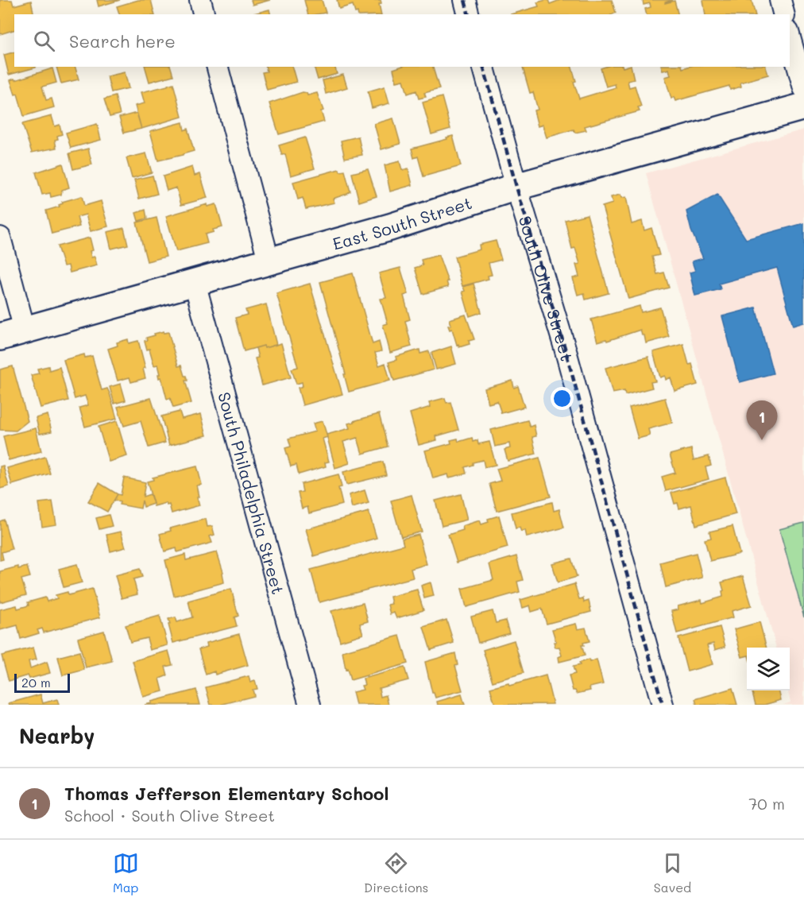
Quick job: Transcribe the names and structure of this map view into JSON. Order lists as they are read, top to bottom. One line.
{"streets":{"street":["East South Street","South Olive Street","South Philadelphia Street"]},"crossings":[["East South Street","South Olive Street"],["East South Street","South Philadelphia Street"]],"scale_bar":"20 m","page":{"search":"Search here","pins":"1","scale":"20 m","heading":"Nearby","list":[{"mark":"1","name":"Thomas Jefferson Elementary School","note":"School · South Olive Street","value":"70 m"}],"nav":["Map","Directions","Saved"]}}
